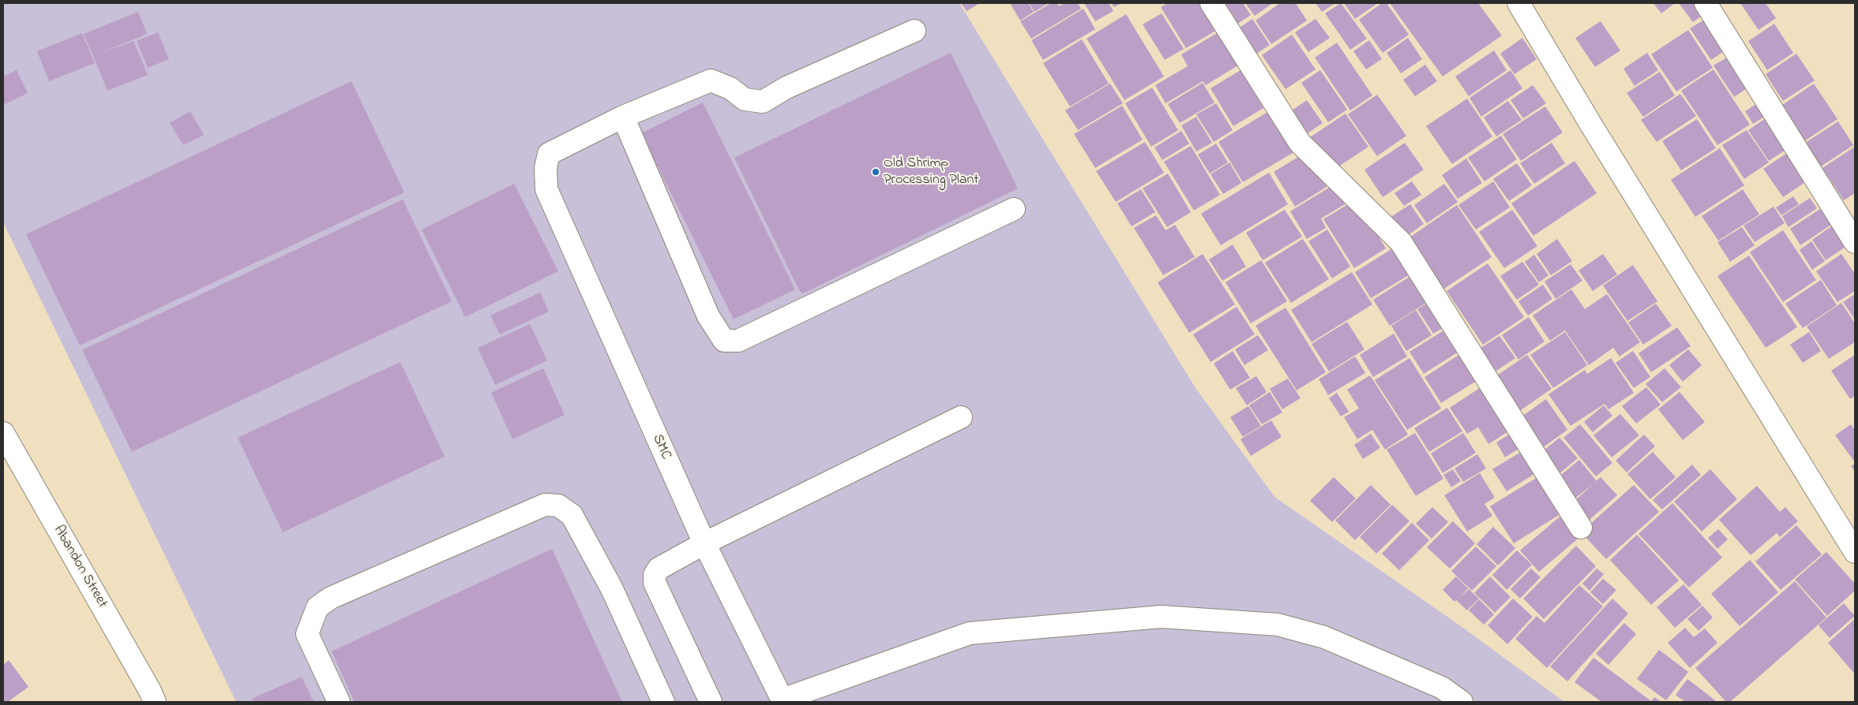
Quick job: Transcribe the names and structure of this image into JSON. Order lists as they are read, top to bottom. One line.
{"streets":{"street":["SMC","Abandon Street"]},"places":["Old Shrimp Processing Plant"]}
